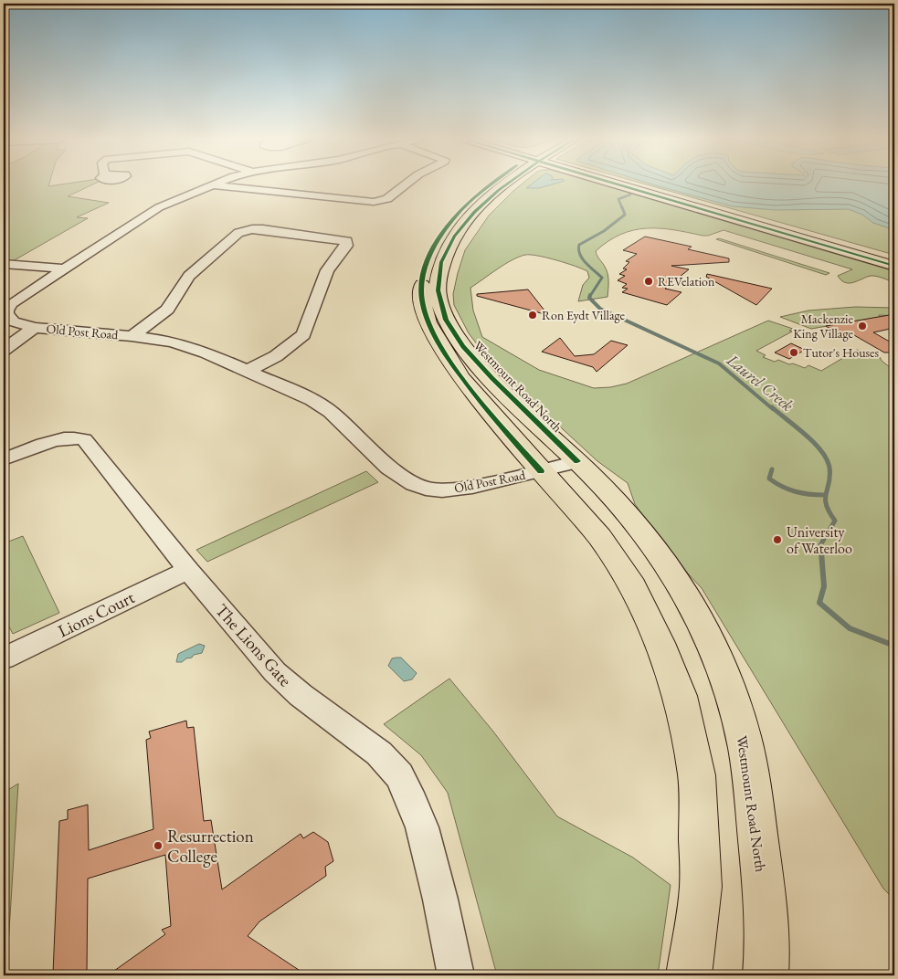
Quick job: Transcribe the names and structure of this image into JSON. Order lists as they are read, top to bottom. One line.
{"streets":{"main road":["Westmount Road North"],"street":["Old Post Road","Lions Court","The Lions Gate"]},"crossings":[["Old Post Road","Westmount Road North"],["Lions Court","The Lions Gate"]],"water":["Laurel Creek"],"places":["REVelation","Ron Eydt Village","Mackenzie King Village","Tutor's Houses","University of Waterloo","Resurrection College"]}
